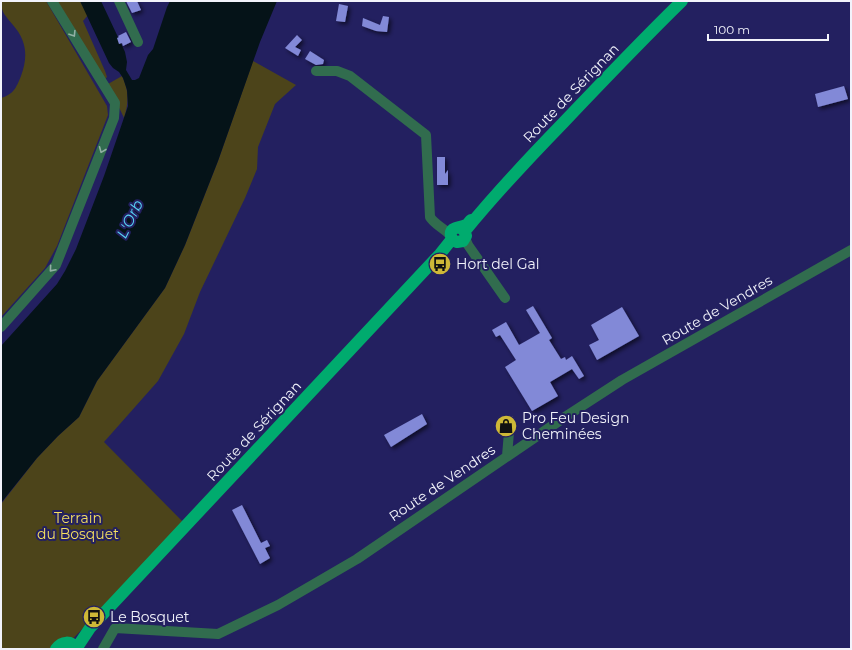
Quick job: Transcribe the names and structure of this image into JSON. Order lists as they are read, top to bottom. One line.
{"streets":{"main road":["Route de Sérignan"],"street":["Route de Vendres"]},"water":["L'Orb"],"parks":["Terrain du Bosquet"],"places":{"bus stop":["Hort del Gal","Le Bosquet"],"shop":["Pro Feu Design Cheminées"]},"scale_bar":"100 m"}
